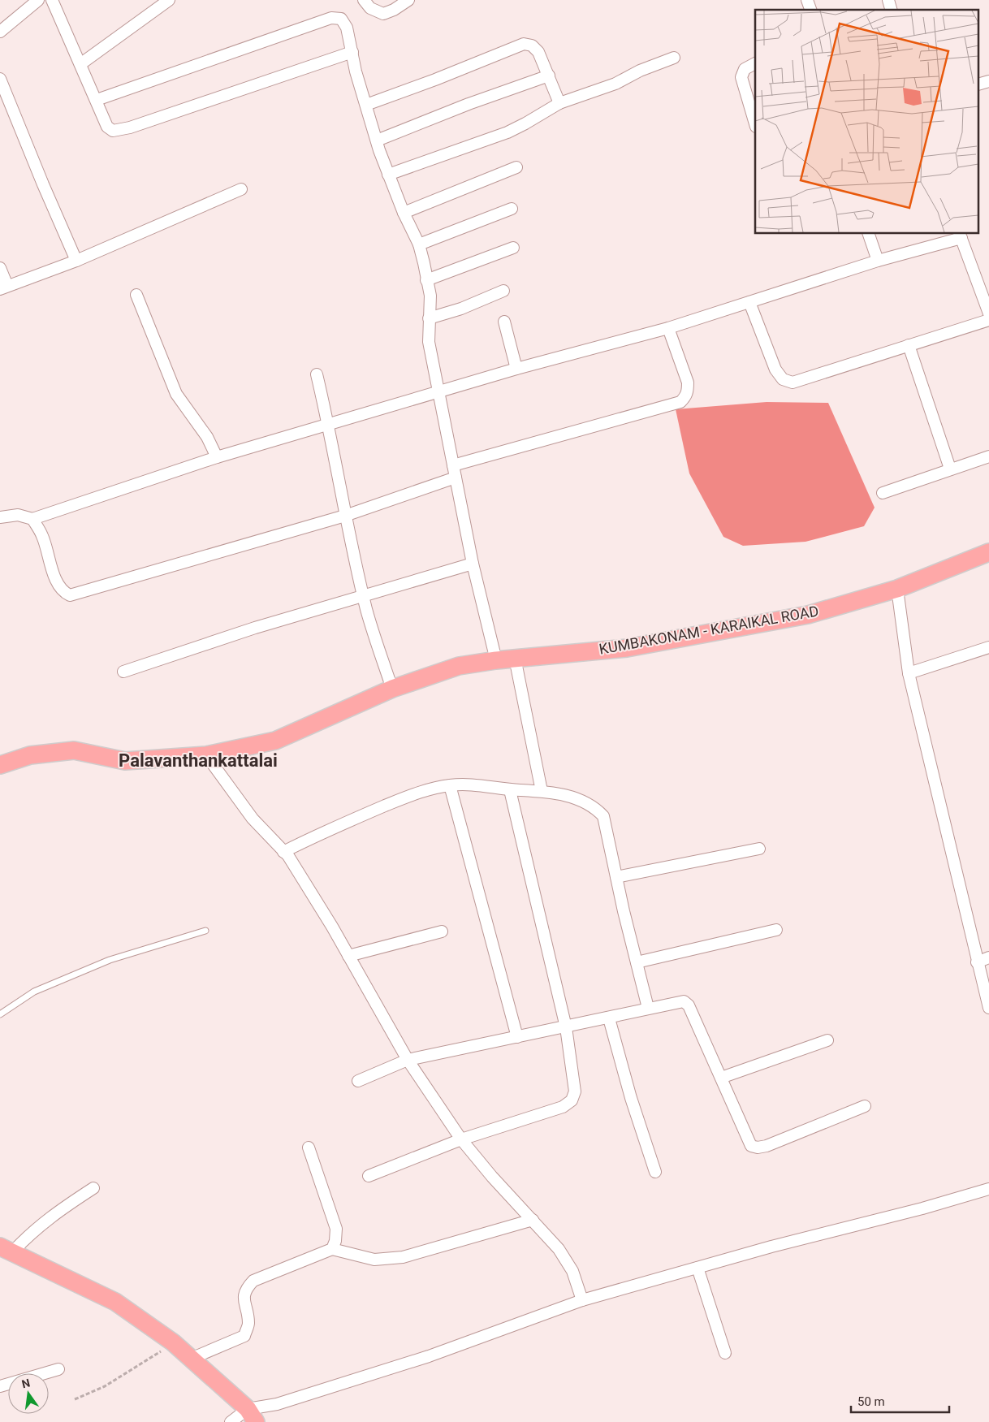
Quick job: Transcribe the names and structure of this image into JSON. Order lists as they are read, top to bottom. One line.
{"streets":{"main road":["KUMBAKONAM - KARAIKAL ROAD"]},"districts":["Palavanthankattalai"],"scale_bar":"50 m","north":"top"}
